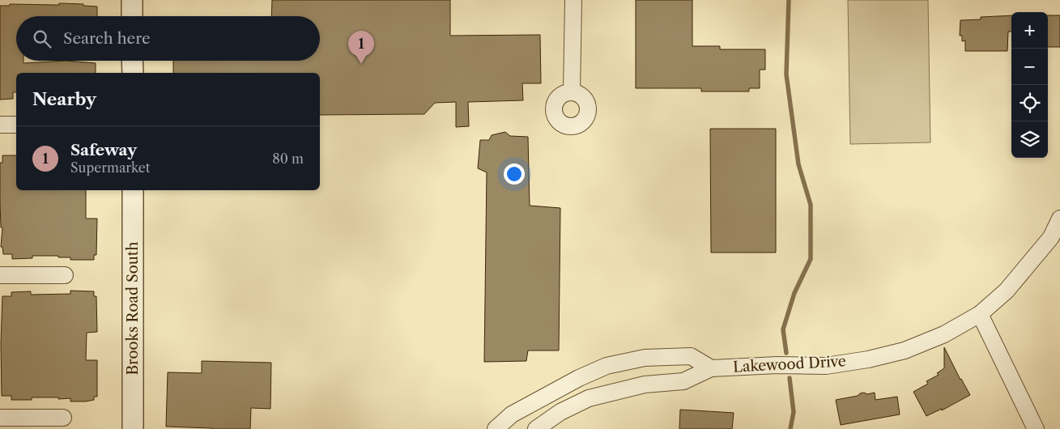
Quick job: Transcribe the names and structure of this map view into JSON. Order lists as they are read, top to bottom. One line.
{"streets":{"street":["Brooks Road South","Lakewood Drive"]},"page":{"map_buttons":["+","−"],"search":"Search here","pins":"1","heading":"Nearby","list":[{"mark":"1","name":"Safeway","note":"Supermarket","value":"80 m"}]}}
